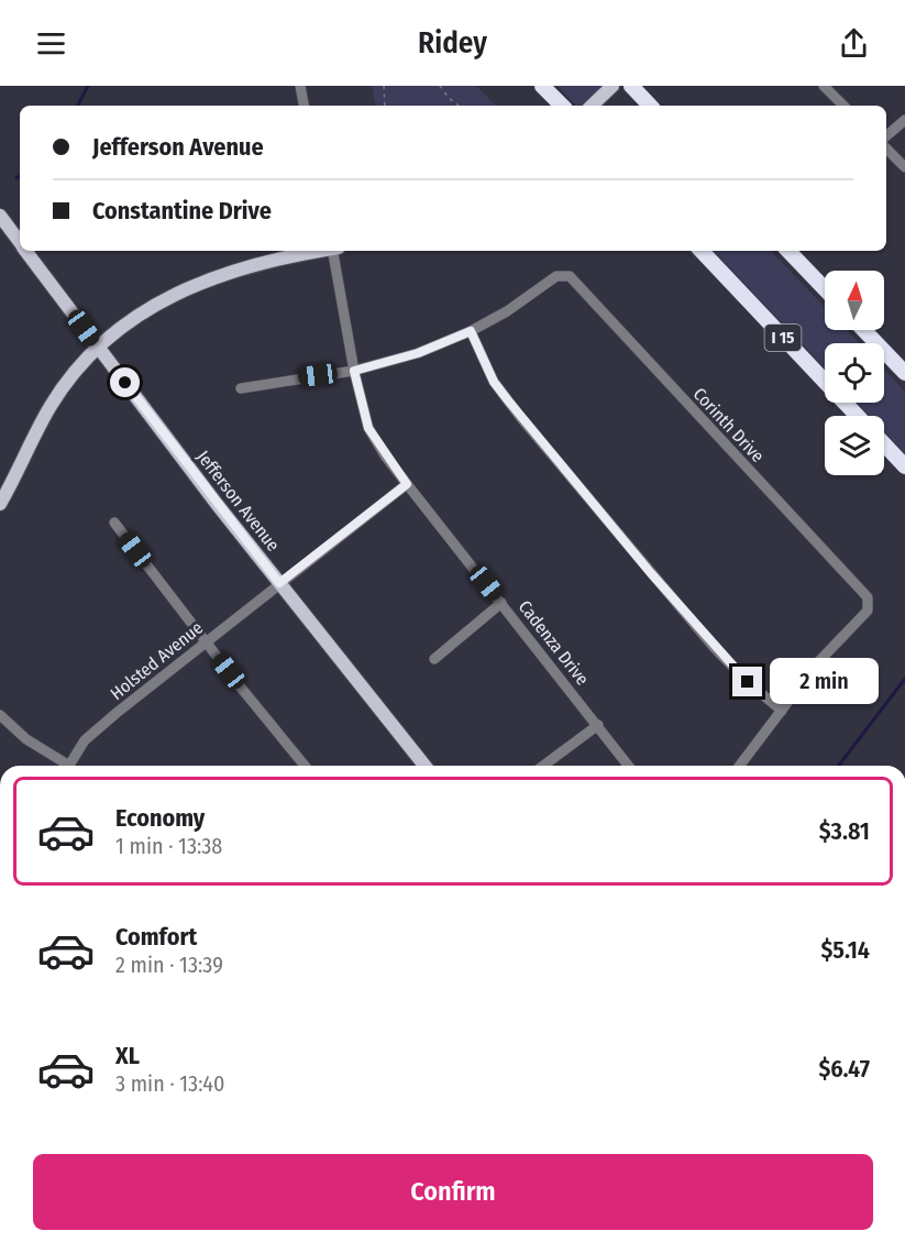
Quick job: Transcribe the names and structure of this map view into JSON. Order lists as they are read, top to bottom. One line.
{"streets":{"highway":["I 15"],"main road":["Jefferson Avenue"],"street":["Corinth Drive","Cadenza Drive","Holsted Avenue"]},"crossings":[["Jefferson Avenue","Holsted Avenue"],["Cadenza Drive","Holsted Avenue"]],"north":"top","page":{"header":"Ridey","banner":["Jefferson Avenue","Constantine Drive"],"bubble":"2 min","list":[{"name":"Economy","note":"1 min · 13:38","value":"$3.81"},{"name":"Comfort","note":"2 min · 13:39","value":"$5.14"},{"name":"XL","note":"3 min · 13:40","value":"$6.47"}],"buttons":"Confirm"}}
